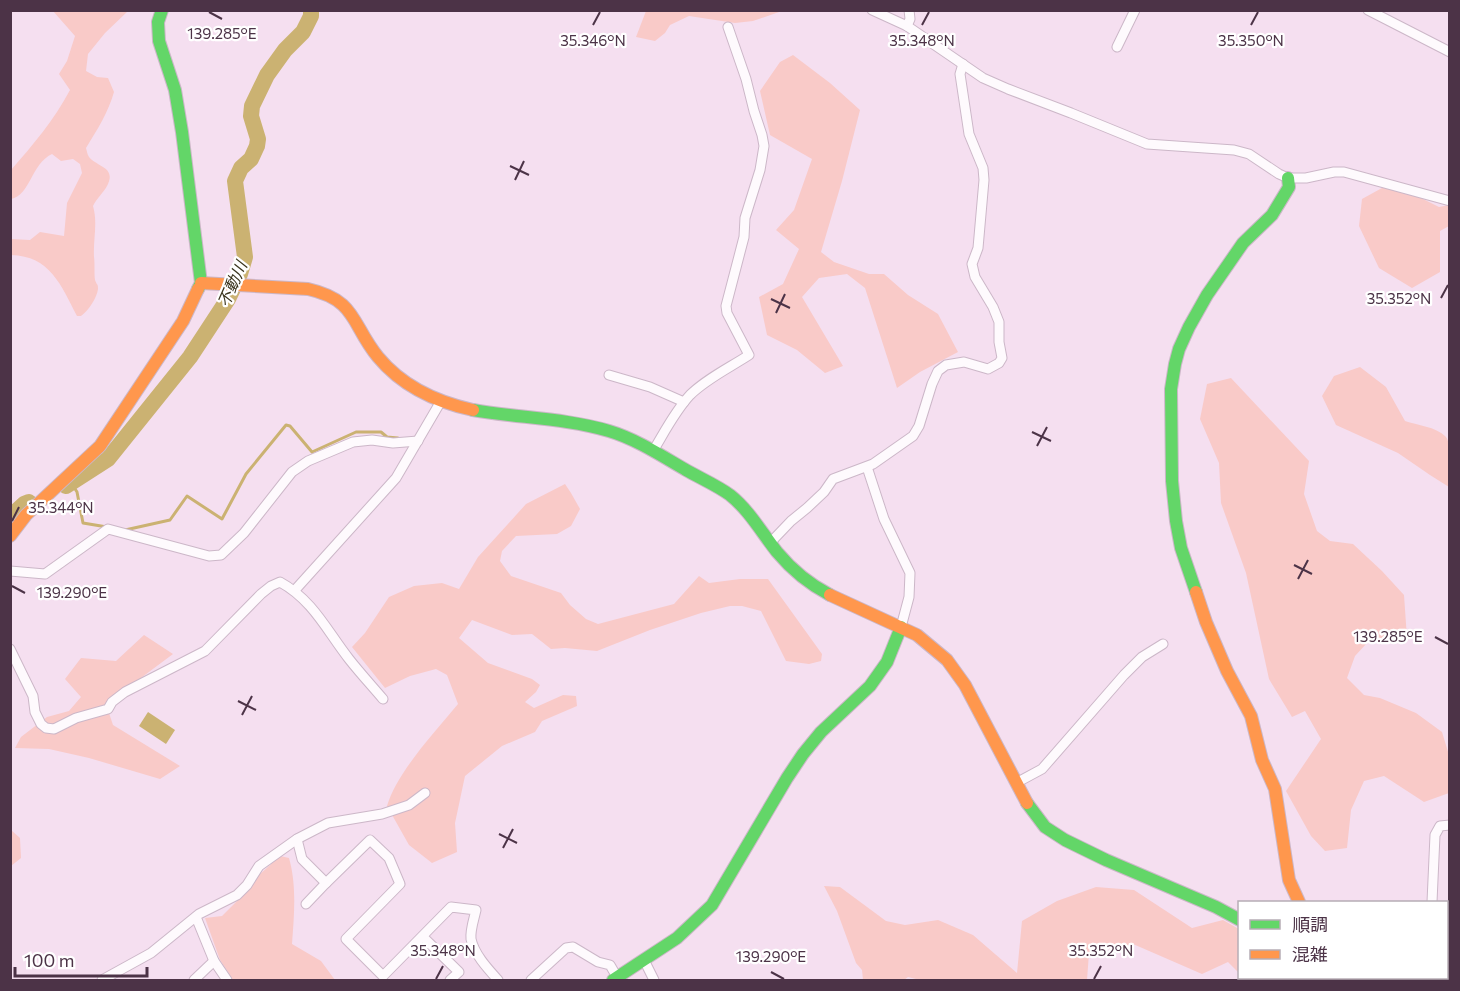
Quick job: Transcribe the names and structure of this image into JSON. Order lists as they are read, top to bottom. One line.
{"water":["不動川"],"legend":["順調","混雑"],"scale_bar":"100 m","coordinates":["139.285°E","35.346°N","35.348°N","35.350°N","35.352°N","35.344°N","139.290°E"]}
